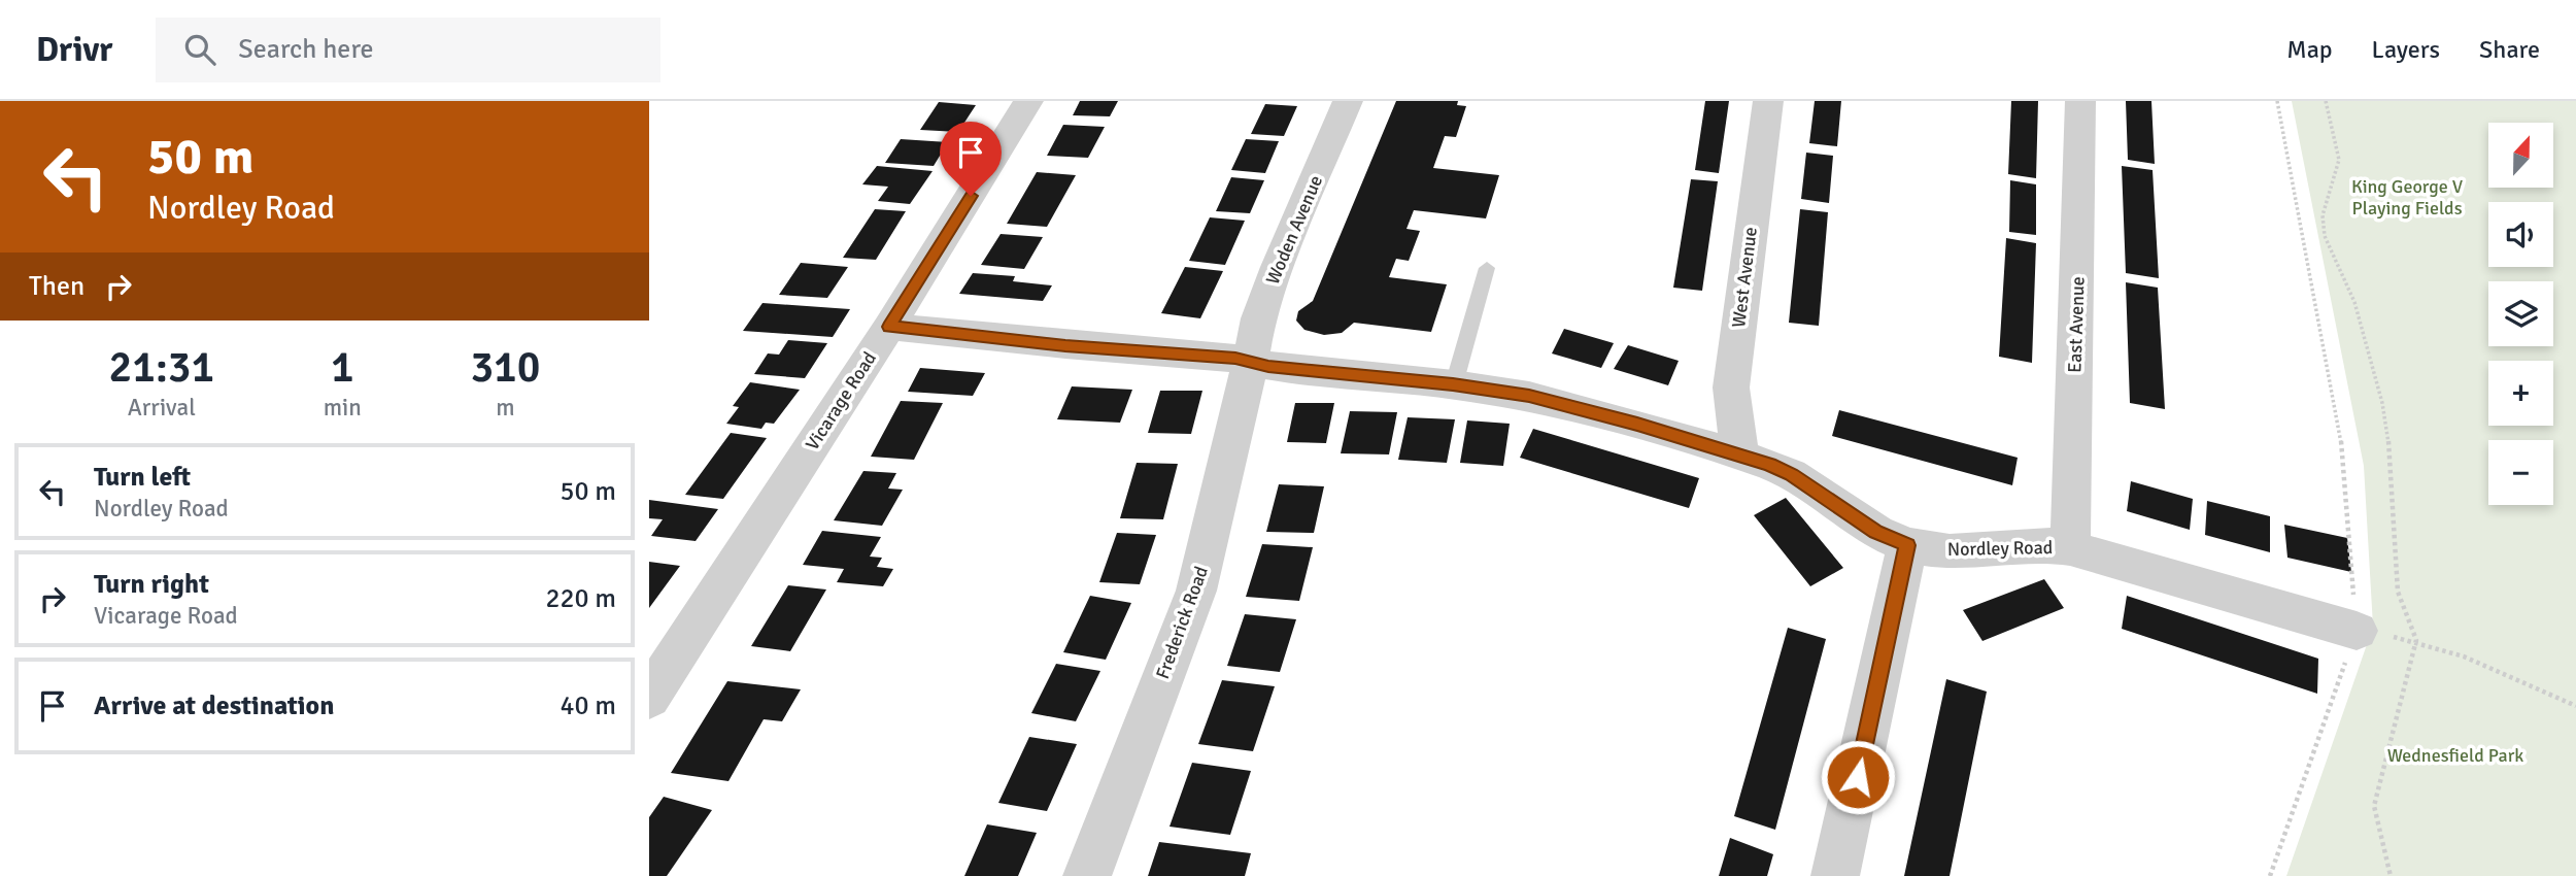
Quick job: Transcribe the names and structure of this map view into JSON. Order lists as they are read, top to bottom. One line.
{"streets":{"street":["Woden Avenue","West Avenue","East Avenue","Vicarage Road","Nordley Road","Frederick Road"]},"crossings":[["Woden Avenue","Nordley Road"],["Woden Avenue","Frederick Road"],["West Avenue","Nordley Road"],["East Avenue","Nordley Road"],["Vicarage Road","Nordley Road"],["Nordley Road","Frederick Road"]],"parks":["King George V Playing Fields","Wednesfield Park"],"north":"top","page":{"header":"Drivr","search":"Search here","nav":["Map","Layers","Share"],"turn":["50 m","Nordley Road"],"map_buttons":["+","−"],"then":"Then","eta":["21:31","Arrival","1","min","310","m"],"list":[{"name":"Turn left","note":"Nordley Road","value":"50 m"},{"name":"Turn right","note":"Vicarage Road","value":"220 m"},{"name":"Arrive at destination","value":"40 m"}]}}
